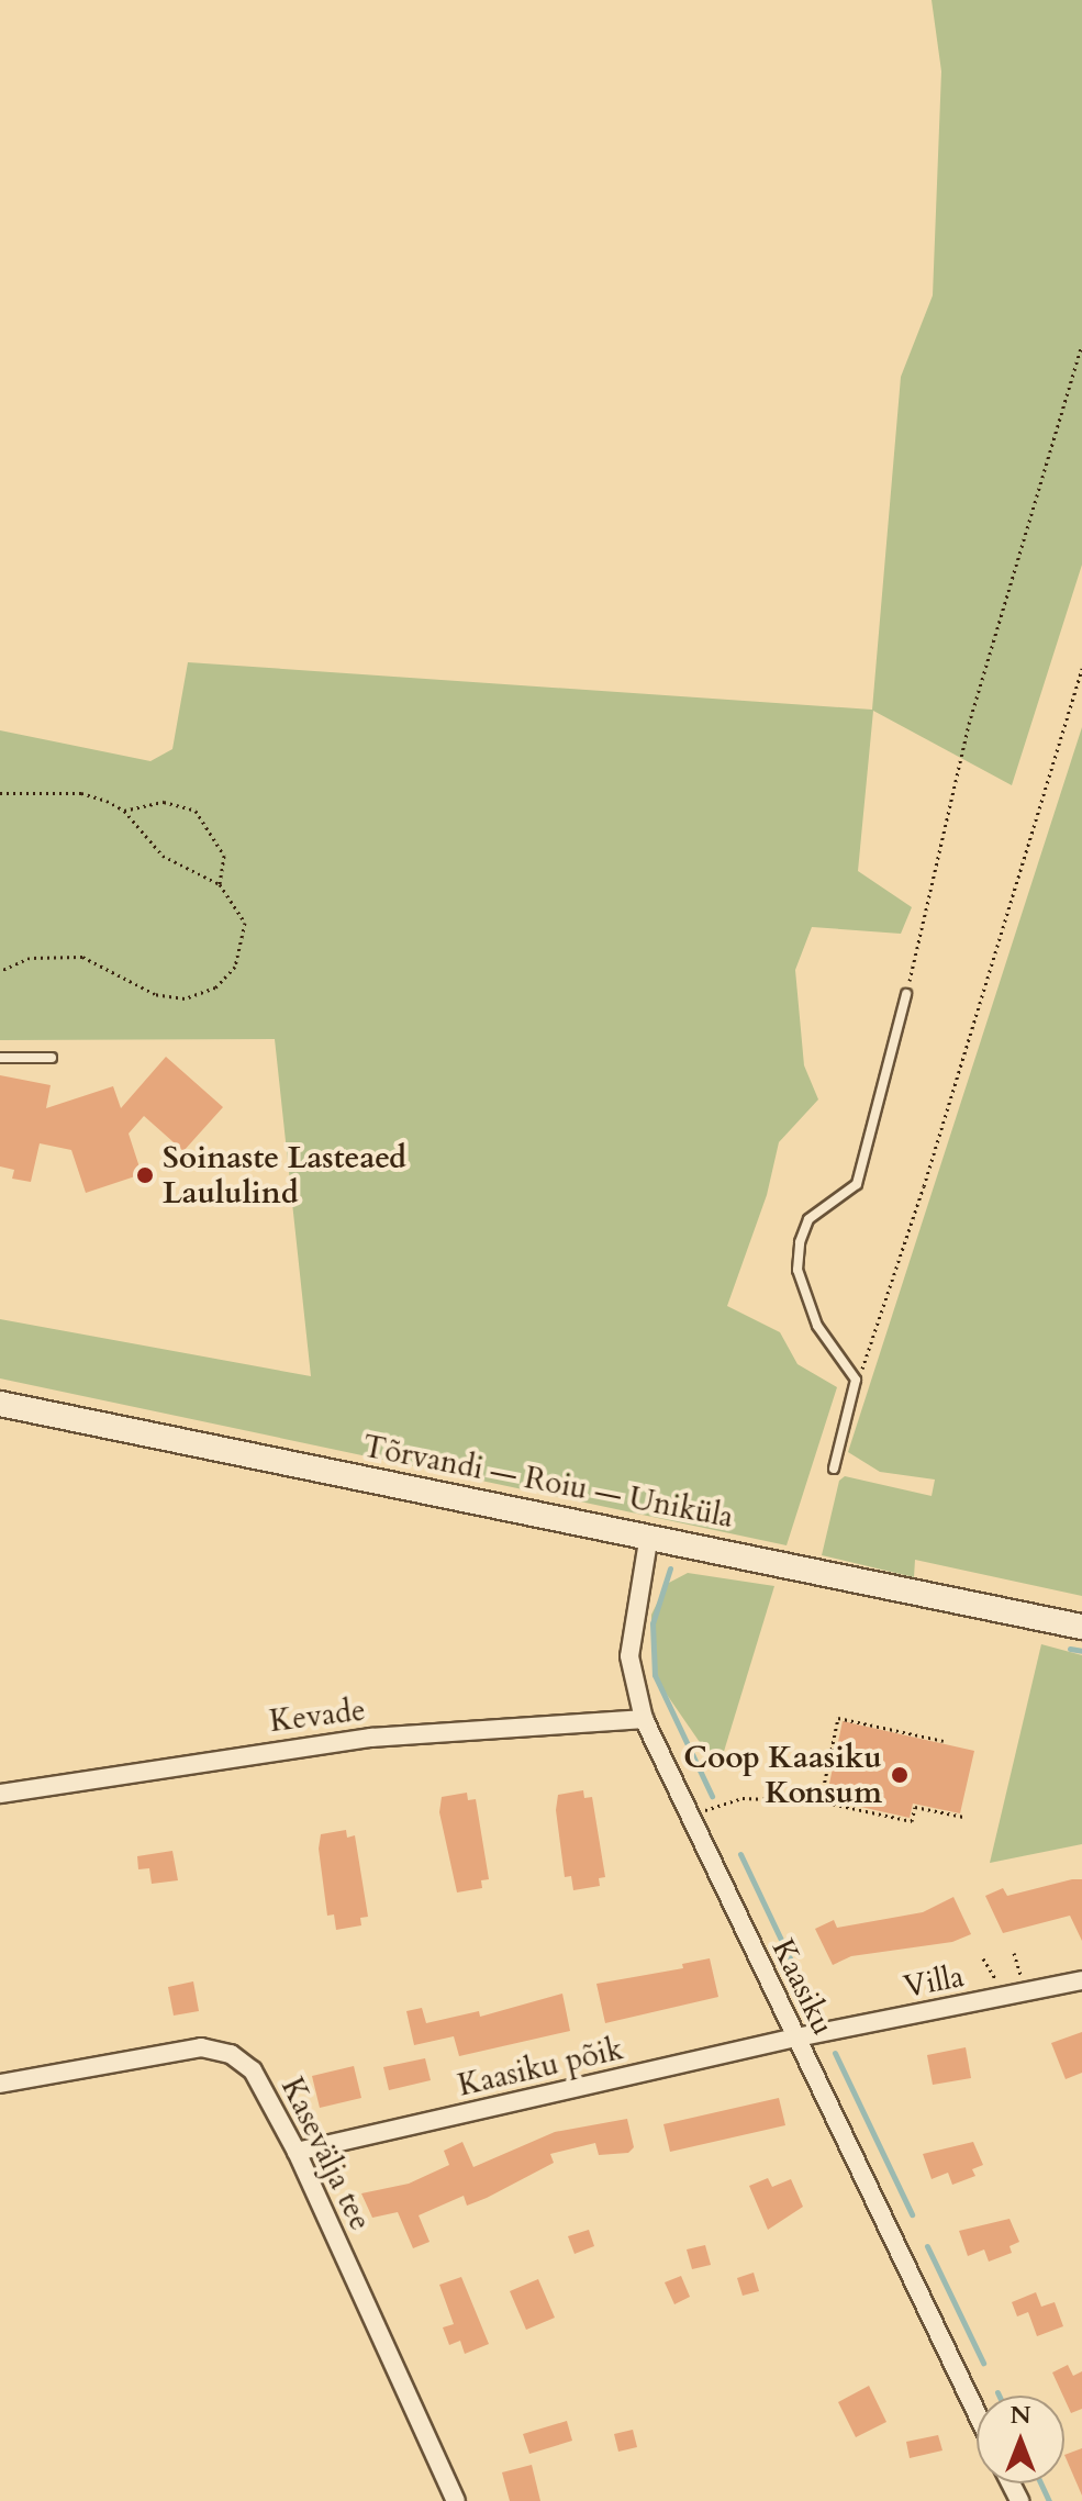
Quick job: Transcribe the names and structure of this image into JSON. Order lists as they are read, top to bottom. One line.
{"streets":{"street":["Tõrvandi — Roiu — Uniküla","Kevade","Villa","Kaasiku","Kaasiku põik","Kasevälja tee"]},"crossings":[["Tõrvandi — Roiu — Uniküla","Kaasiku"],["Kevade","Kaasiku"],["Villa","Kaasiku"],["Villa","Kaasiku põik"],["Kaasiku","Kaasiku põik"],["Kaasiku põik","Kasevälja tee"]],"places":["Soinaste Lasteaed Laululind","Coop Kaasiku Konsum"],"north":"top"}
